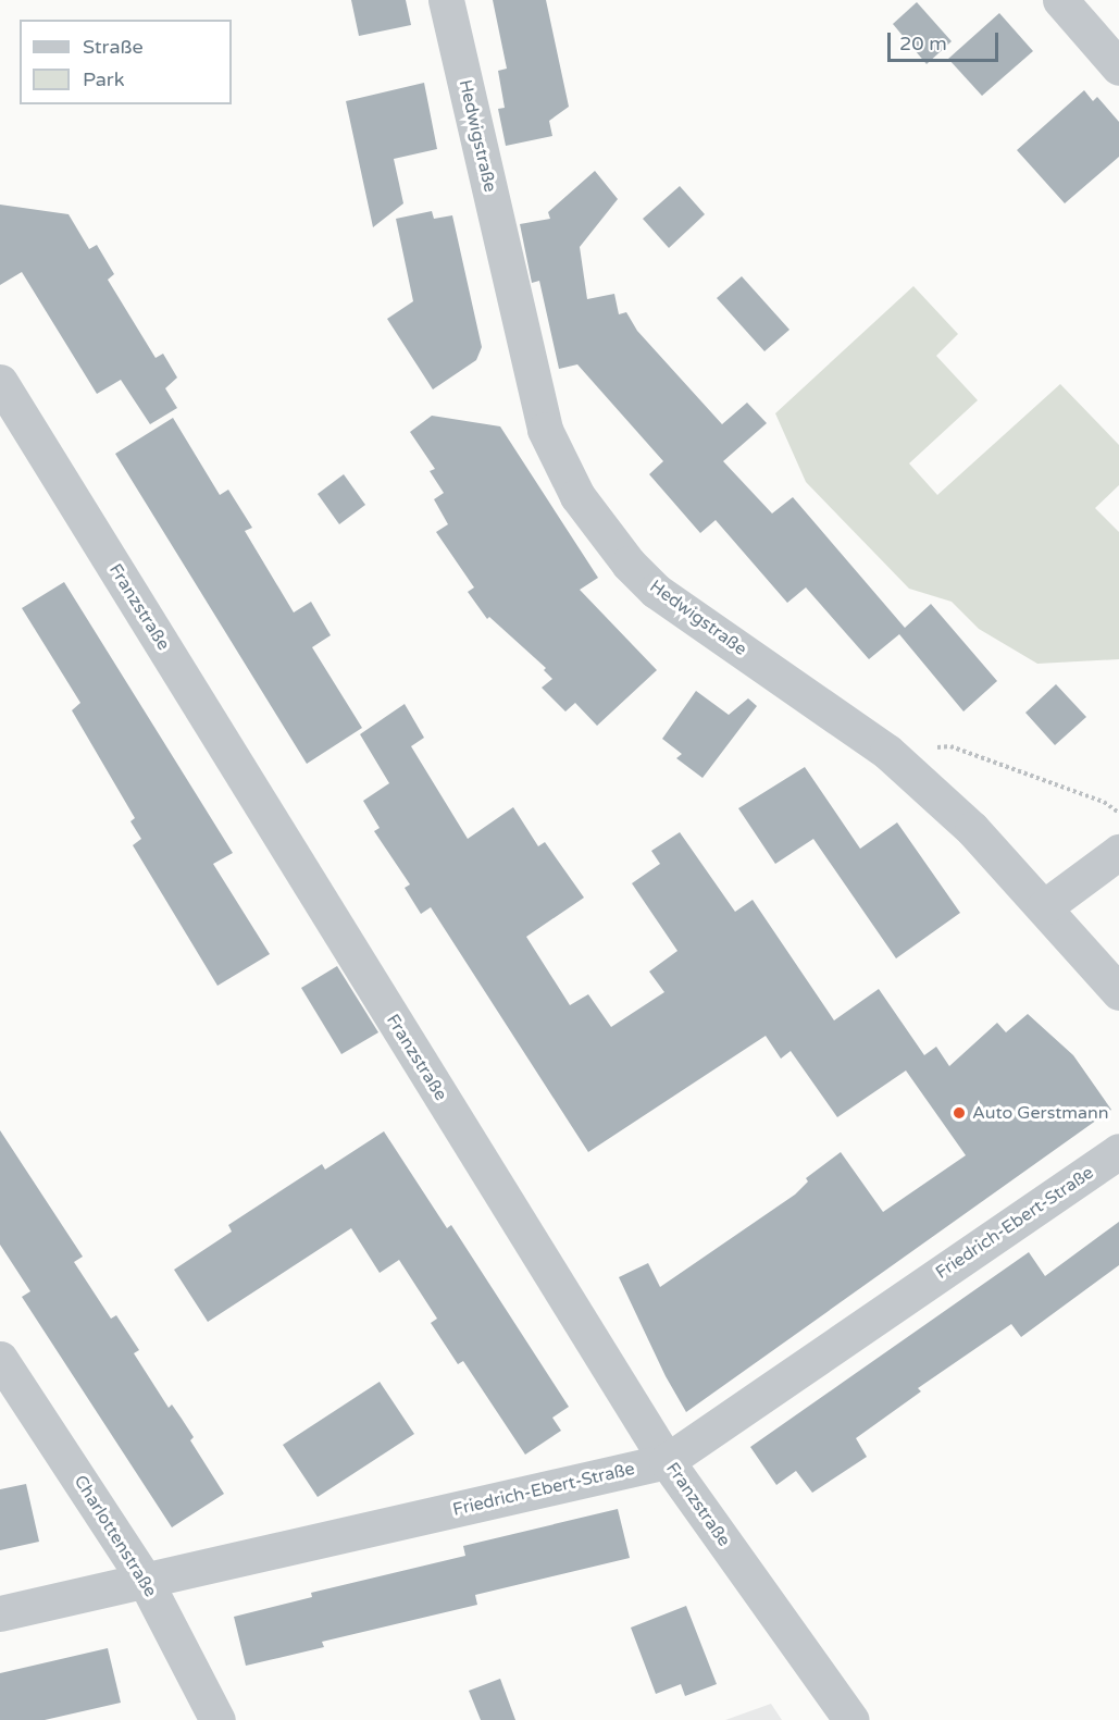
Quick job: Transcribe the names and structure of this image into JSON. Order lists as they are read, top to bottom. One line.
{"streets":{"street":["Hedwigstraße","Franzstraße","Friedrich-Ebert-Straße","Charlottenstraße"]},"crossings":[["Franzstraße","Friedrich-Ebert-Straße"],["Friedrich-Ebert-Straße","Charlottenstraße"]],"places":["Auto Gerstmann"],"legend":["Straße","Park"],"scale_bar":"20 m"}
